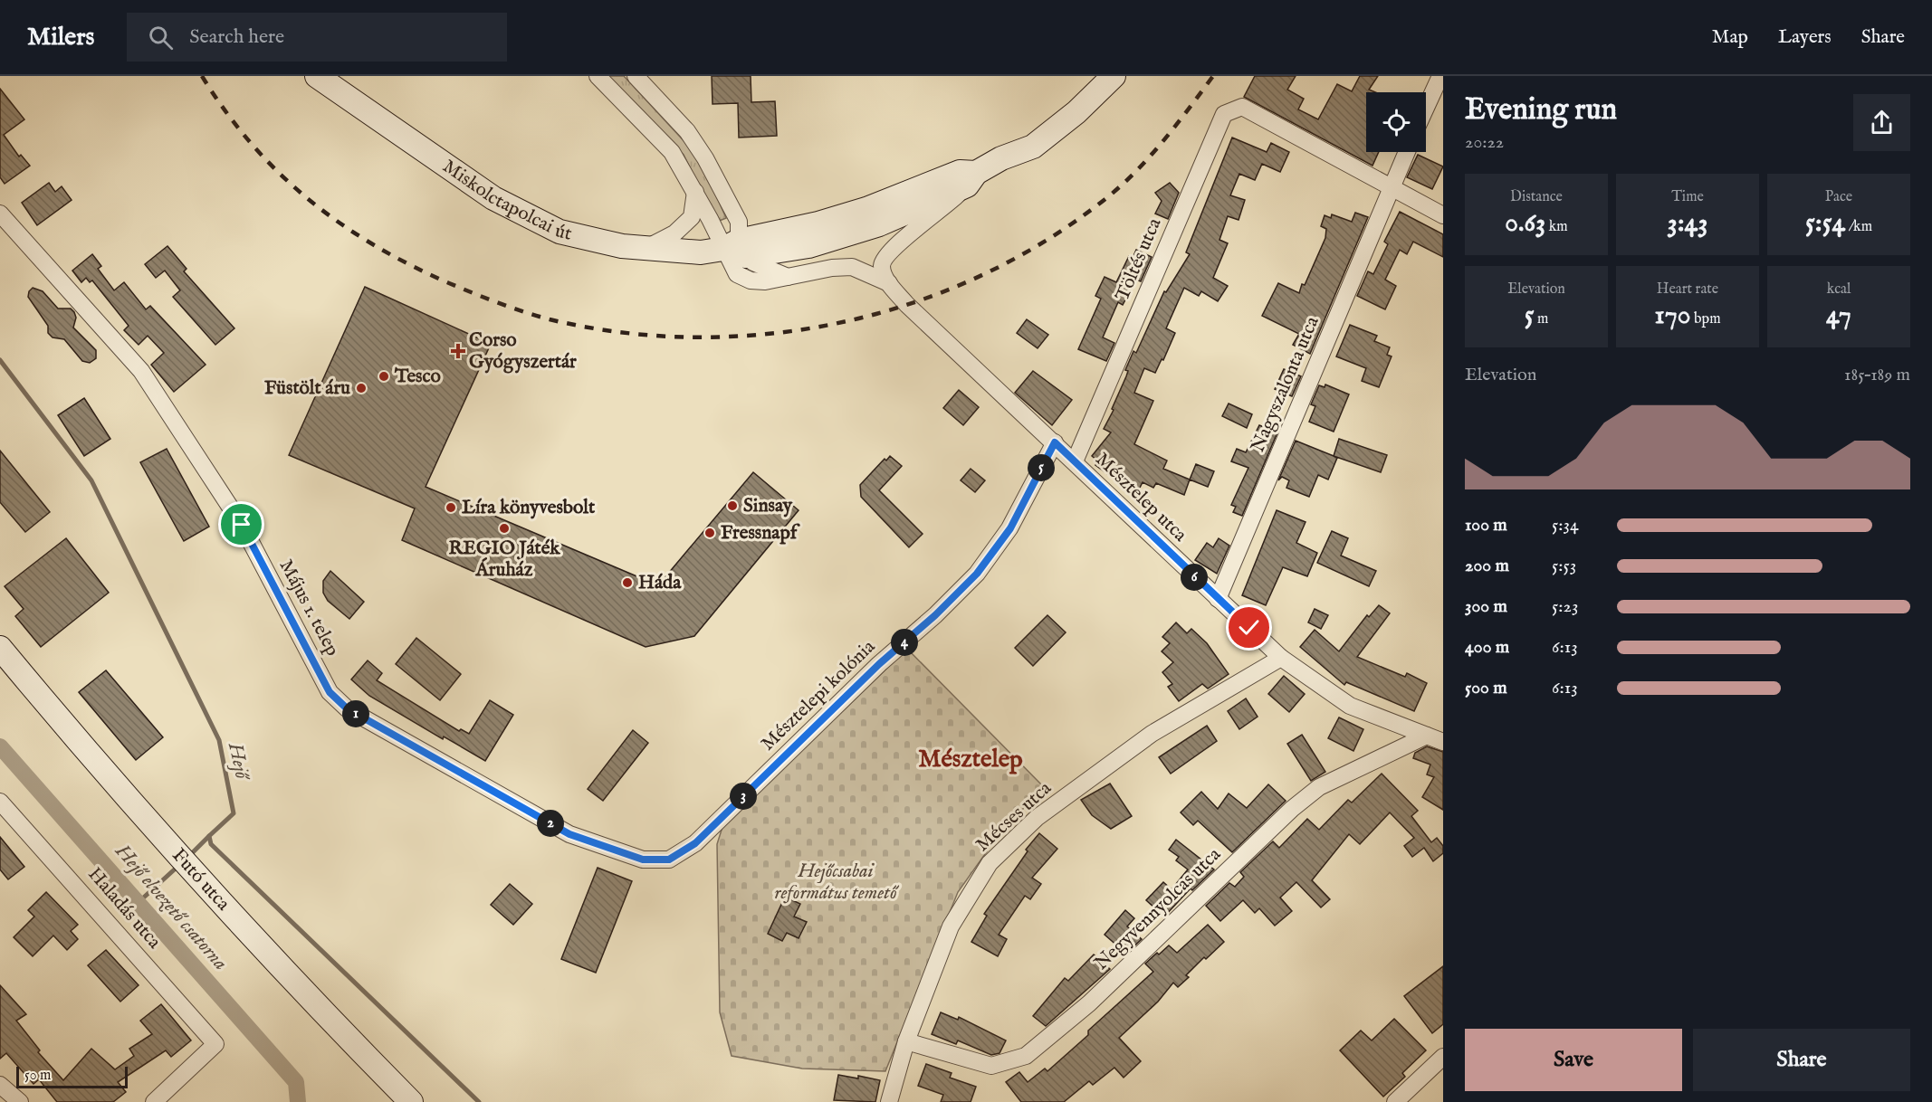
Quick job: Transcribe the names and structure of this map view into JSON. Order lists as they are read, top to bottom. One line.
{"streets":{"street":["Miskolctapolcai út","Töltés utca","Nagyszalonta utca","Mésztelep utca","Május 1. telep","Mésztelepi kolónia","Mécses utca","Futó utca","Haladás utca","Negyvennyolcas utca"]},"crossings":[["Miskolctapolcai út","Mésztelep utca"],["Töltés utca","Nagyszalonta utca"],["Töltés utca","Mésztelep utca"],["Nagyszalonta utca","Mésztelep utca"],["Mésztelep utca","Mésztelepi kolónia"],["Mésztelep utca","Mécses utca"],["Mésztelep utca","Negyvennyolcas utca"],["Május 1. telep","Mésztelepi kolónia"],["Mécses utca","Negyvennyolcas utca"]],"districts":["Mésztelep"],"water":["Hejő","Hejő elvezető csatorna"],"parks":["Hejőcsabai református temető"],"places":{"health":["Corso Gyógyszertár"],"other":["Tesco","Füstölt áru","Sinsay","Líra könyvesbolt","REGIO Játék Áruház","Fressnapf","Háda"]},"scale_bar":"50 m","page":{"header":"Milers","search":"Search here","nav":["Map","Layers","Share"],"heading":["Evening run","20:22"],"stats":[["Distance","0.63 km"],["Time","3:43"],["Pace","5:54 /km"],["Elevation","5 m"],["Heart rate","170 bpm"],["kcal","47"]],"chart":["Elevation","185–189 m"],"pins":["5","6","4","1","3","2"],"list":[{"name":"100 m","note":"5:34"},{"name":"200 m","note":"5:53"},{"name":"300 m","note":"5:23"},{"name":"400 m","note":"6:13"},{"name":"500 m","note":"6:13"}],"buttons":["Save","Share"],"scale":"50 m"}}
